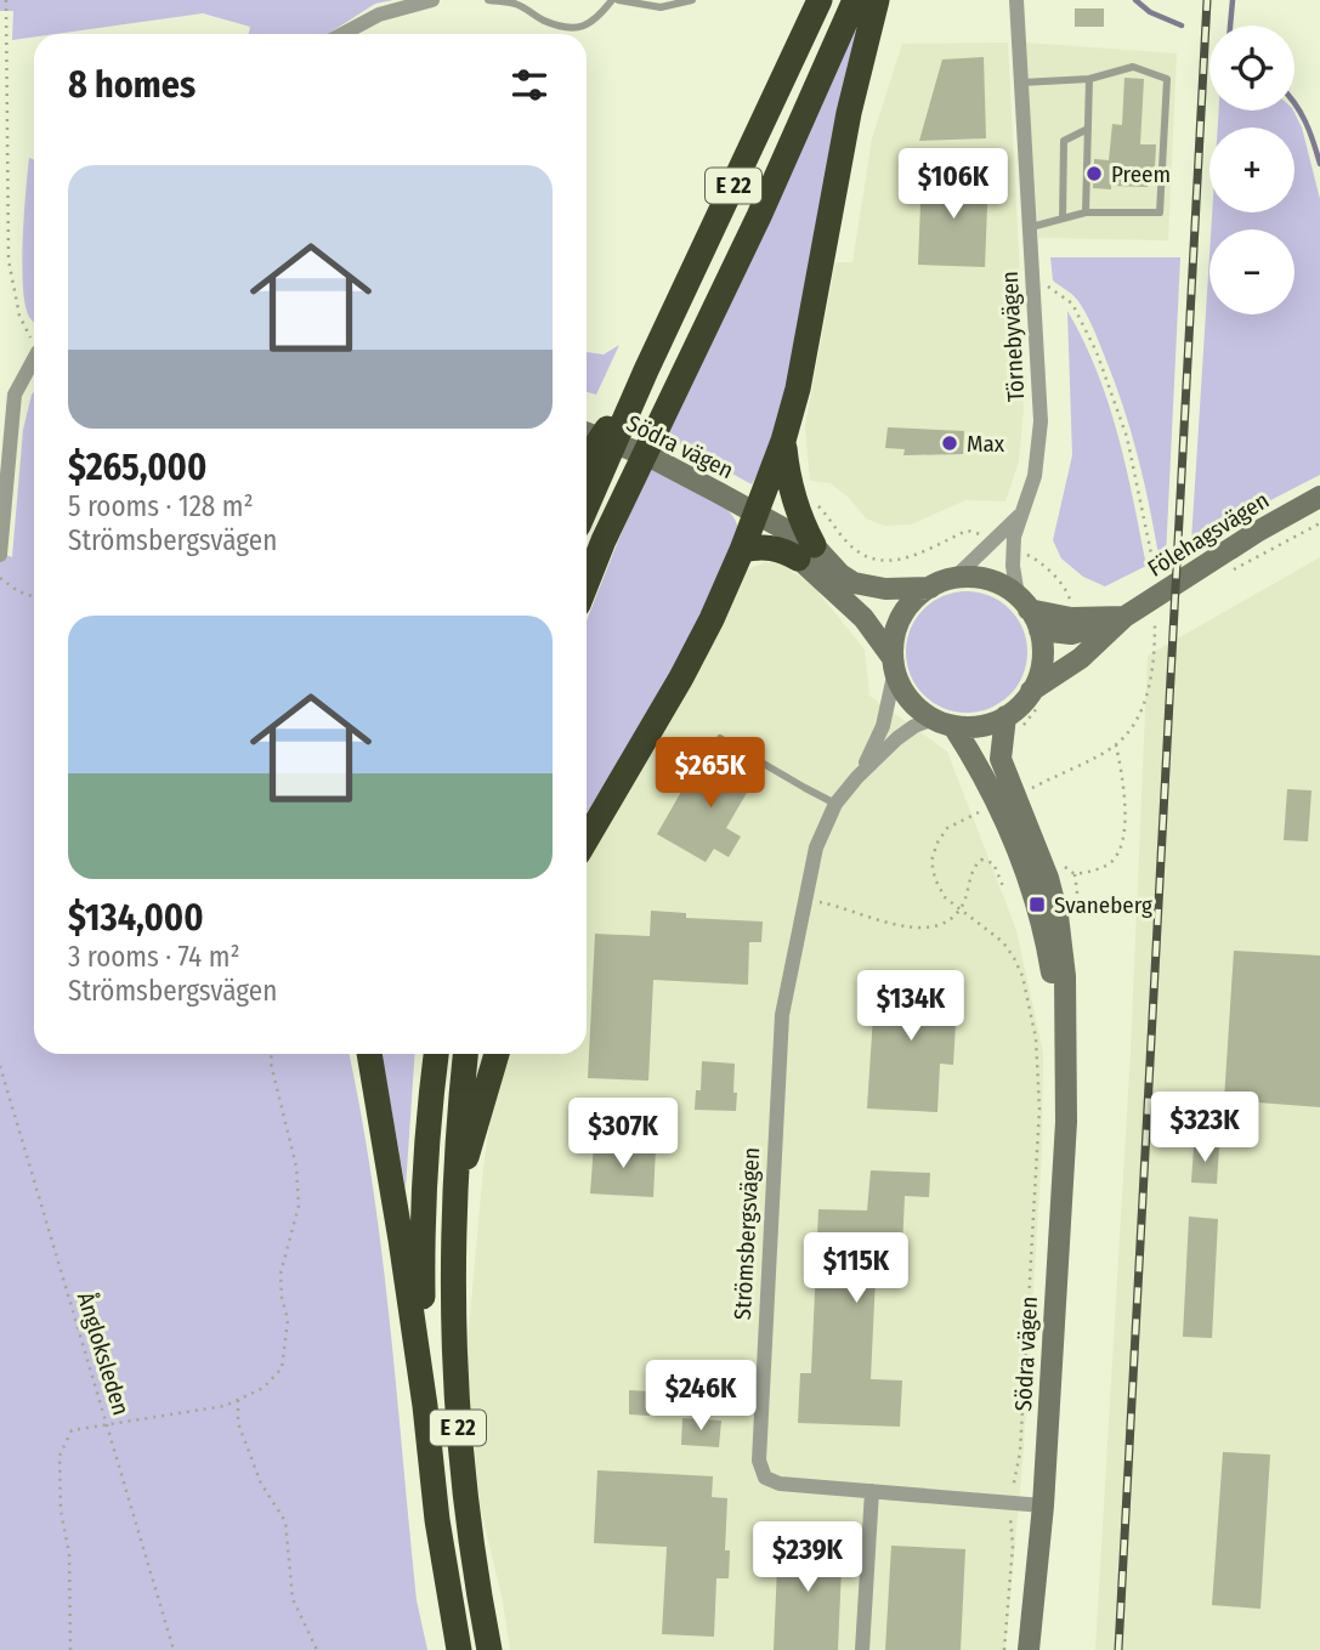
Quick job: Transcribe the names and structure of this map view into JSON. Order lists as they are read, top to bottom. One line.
{"streets":{"highway":["E 22"],"main road":["Södra vägen","Fölehagsvägen"],"street":["Törnebyvägen","Strömsbergsvägen"],"path":["Ångloksleden"]},"crossings":[["Törnebyvägen","Södra vägen"],["Törnebyvägen","Fölehagsvägen"],["Törnebyvägen","Strömsbergsvägen"],["Södra vägen","Fölehagsvägen"],["Södra vägen","Strömsbergsvägen"],["Fölehagsvägen","Strömsbergsvägen"]],"places":{"other":["Preem","Max"],"transit":["Svaneberg"]},"page":{"map_buttons":["+","−"],"heading":"8 homes","list":[{"name":"$265,000","note":"5 rooms · 128 m² · Strömsbergsvägen"},{"name":"$134,000","note":"3 rooms · 74 m² · Strömsbergsvägen"}],"price":["$106K","$265K","$134K","$323K","$307K","$115K","$246K","$239K"]}}
